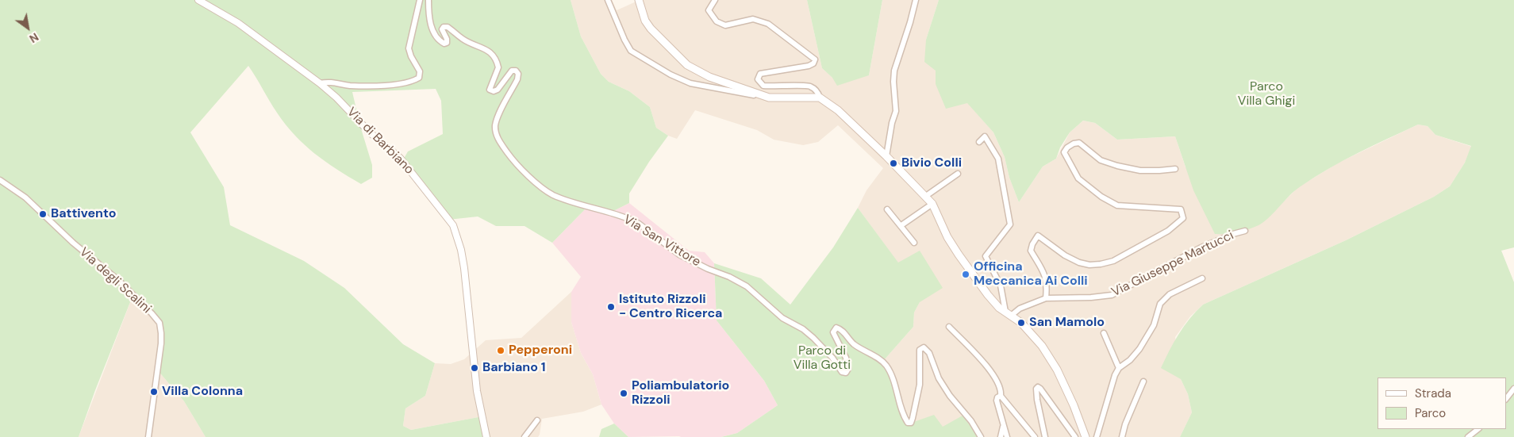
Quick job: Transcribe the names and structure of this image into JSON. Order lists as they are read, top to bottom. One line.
{"streets":{"street":["Via di Barbiano","Via San Vittore","Via Giuseppe Martucci","Via degli Scalini"]},"parks":["Parco Villa Ghigi","Parco di Villa Gotti"],"places":["Bivio Colli","Battivento","Officina Meccanica Ai Colli","Istituto Rizzoli - Centro Ricerca","San Mamolo","Pepperoni","Barbiano 1","Villa Colonna","Poliambulatorio Rizzoli"],"legend":["Strada","Parco"],"north":"bottom right"}
